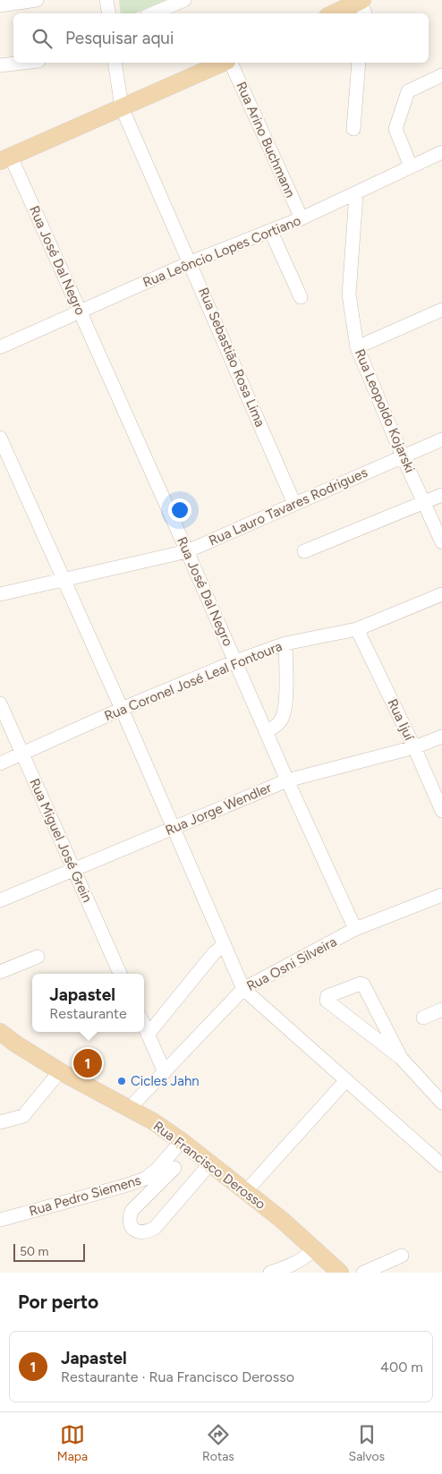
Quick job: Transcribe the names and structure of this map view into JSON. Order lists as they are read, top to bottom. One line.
{"streets":{"main road":["Rua Francisco Derosso"],"street":["Rua Arino Buchmann","Rua Leôncio Lopes Cortiano","Rua José Dal Negro","Rua Sebastião Rosa Lima","Rua Leopoldo Kojarski","Rua Lauro Tavares Rodrigues","Rua Coronel José Leal Fontoura","Rua Ijuí","Rua Jorge Wendler","Rua Miguel José Grein","Rua Osni Silveira","Rua Pedro Siemens"]},"crossings":[["Rua Arino Buchmann","Rua Leôncio Lopes Cortiano"],["Rua Leôncio Lopes Cortiano","Rua José Dal Negro"],["Rua Leôncio Lopes Cortiano","Rua Sebastião Rosa Lima"],["Rua Leôncio Lopes Cortiano","Rua Leopoldo Kojarski"],["Rua José Dal Negro","Rua Lauro Tavares Rodrigues"],["Rua José Dal Negro","Rua Coronel José Leal Fontoura"],["Rua José Dal Negro","Rua Jorge Wendler"],["Rua José Dal Negro","Rua Osni Silveira"],["Rua Sebastião Rosa Lima","Rua Lauro Tavares Rodrigues"],["Rua Leopoldo Kojarski","Rua Lauro Tavares Rodrigues"],["Rua Coronel José Leal Fontoura","Rua Ijuí"],["Rua Coronel José Leal Fontoura","Rua Miguel José Grein"],["Rua Ijuí","Rua Jorge Wendler"],["Rua Jorge Wendler","Rua Miguel José Grein"],["Rua Osni Silveira","Rua Francisco Derosso"],["Rua Francisco Derosso","Rua Pedro Siemens"]],"places":["Cicles Jahn"],"scale_bar":"50 m","page":{"search":"Pesquisar aqui","popup":["Japastel","Restaurante"],"pins":"1","scale":"50 m","heading":"Por perto","list":[{"mark":"1","name":"Japastel","note":"Restaurante · Rua Francisco Derosso","value":"400 m"}],"nav":["Mapa","Rotas","Salvos"]}}
